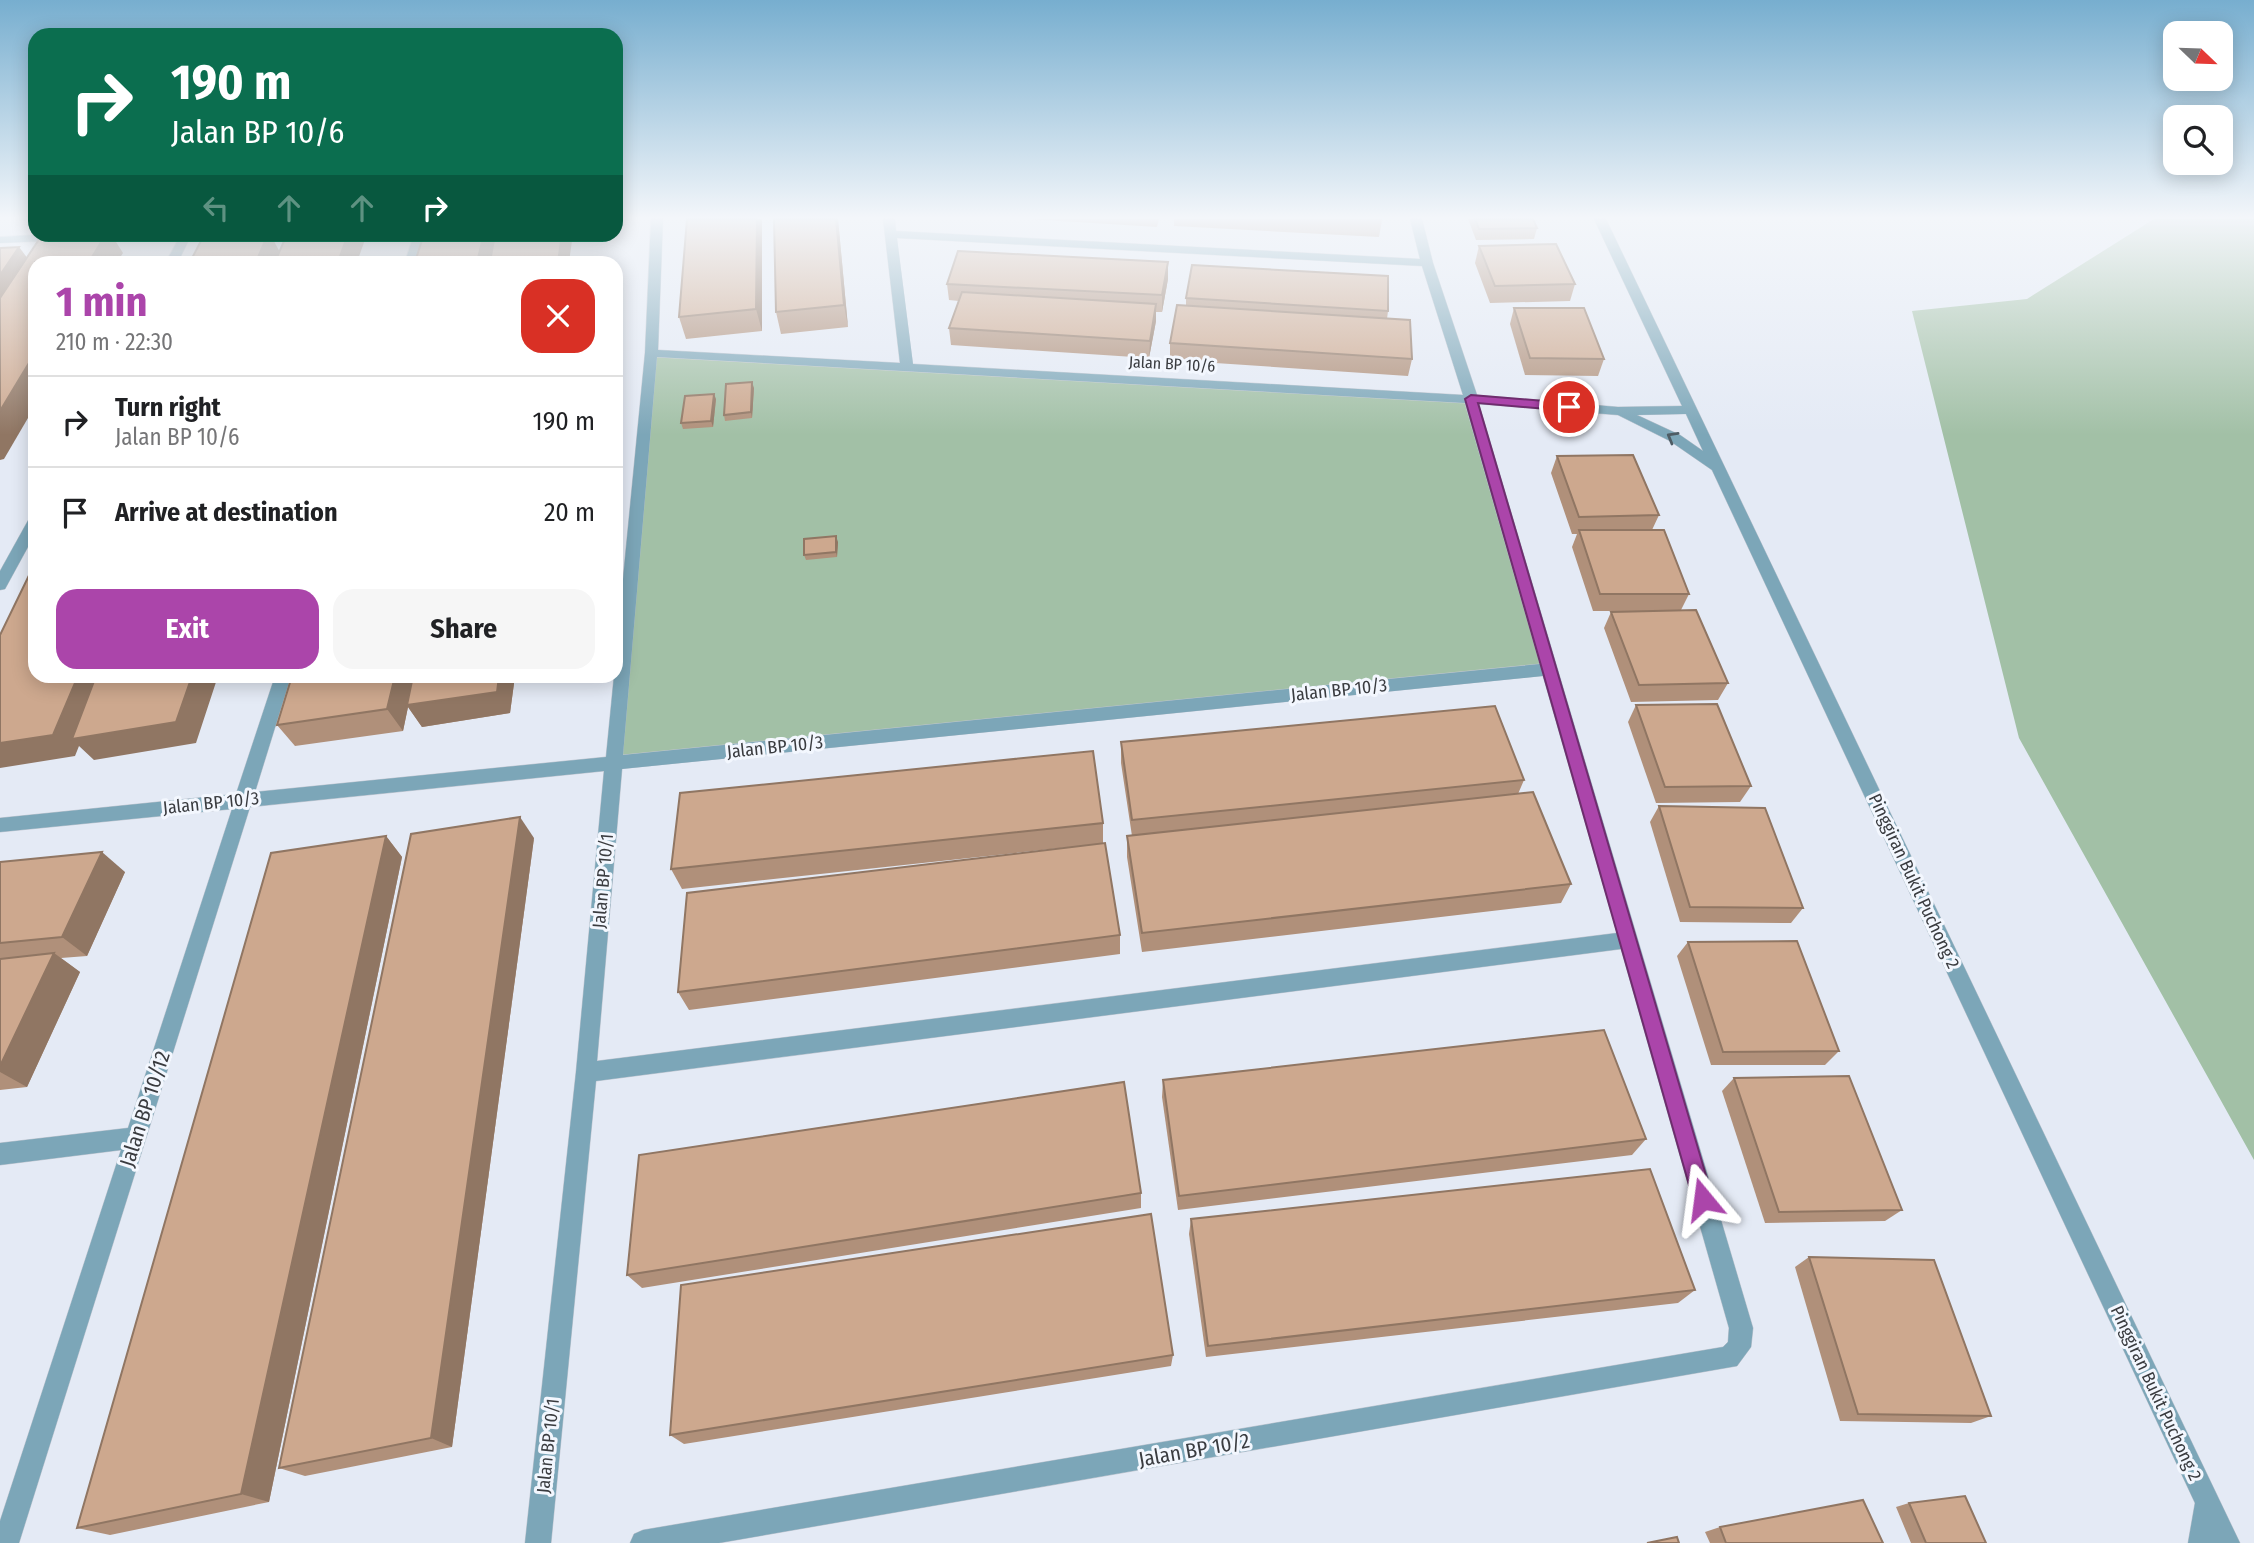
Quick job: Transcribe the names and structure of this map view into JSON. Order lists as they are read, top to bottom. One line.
{"streets":{"street":["Jalan BP 10/6","Jalan BP 10/3","Jalan BP 10/1","Pinggiran Bukit Puchong 2","Jalan BP 10/12","Jalan BP 10/2"]},"crossings":[["Jalan BP 10/6","Jalan BP 10/1"],["Jalan BP 10/6","Pinggiran Bukit Puchong 2"],["Jalan BP 10/3","Jalan BP 10/1"],["Jalan BP 10/3","Jalan BP 10/12"]],"north":"bottom right","page":{"turn":["190 m","Jalan BP 10/6"],"heading":["1 min","210 m · 22:30"],"list":[{"name":"Turn right","note":"Jalan BP 10/6","value":"190 m"},{"name":"Arrive at destination","value":"20 m"}],"buttons":["Exit","Share"]}}
